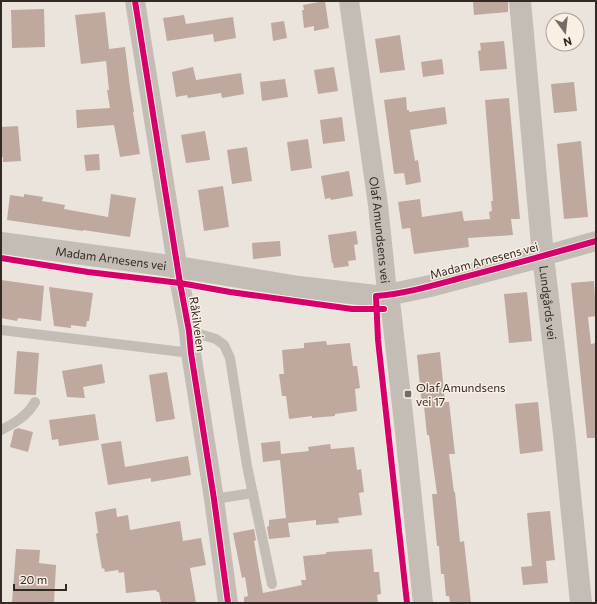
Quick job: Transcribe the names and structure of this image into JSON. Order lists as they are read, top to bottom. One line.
{"streets":{"street":["Olaf Amundsens vei","Madam Arnesens vei","Lundgårds vei","Råkilveien"]},"crossings":[["Olaf Amundsens vei","Madam Arnesens vei"],["Madam Arnesens vei","Lundgårds vei"],["Madam Arnesens vei","Råkilveien"]],"places":{"transit":["Olaf Amundsens vei 17"]},"scale_bar":"20 m","north":"bottom"}
